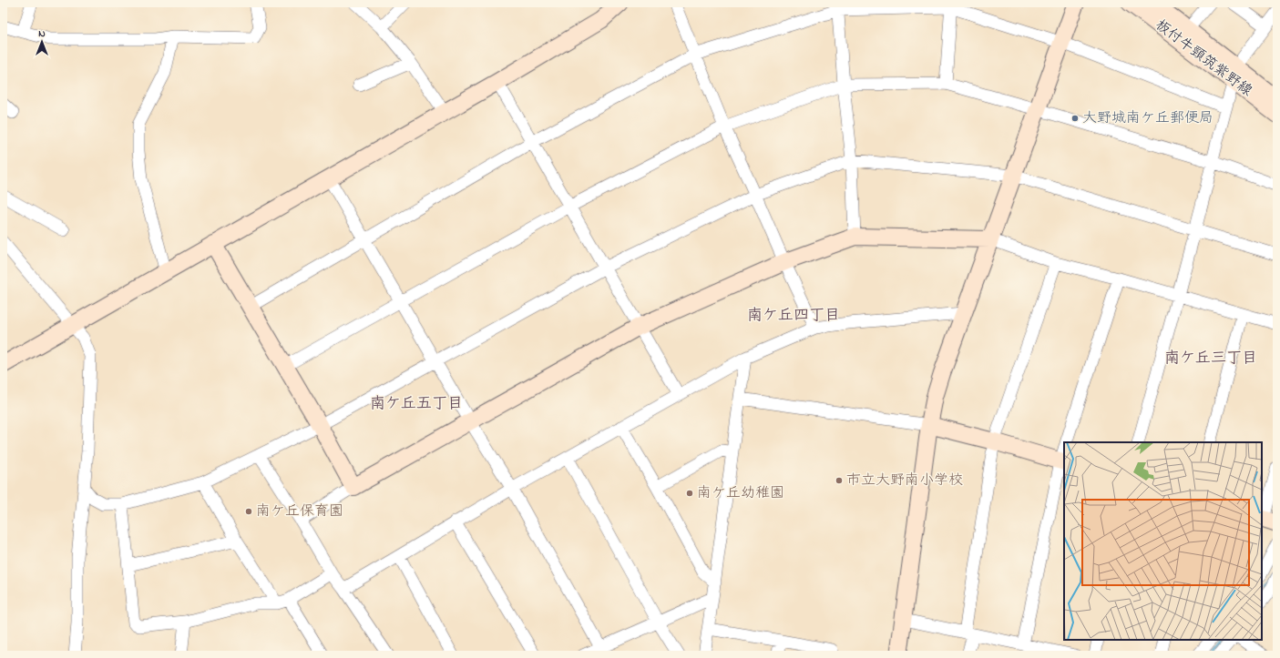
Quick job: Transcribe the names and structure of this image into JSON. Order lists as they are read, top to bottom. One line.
{"streets":{"street":["板付牛頸筑紫野線"]},"districts":["南ケ丘四丁目","南ケ丘三丁目","南ケ丘五丁目"],"places":["大野城南ケ丘郵便局","市立大野南小学校","南ケ丘幼稚園","南ケ丘保育園"],"north":"top"}
